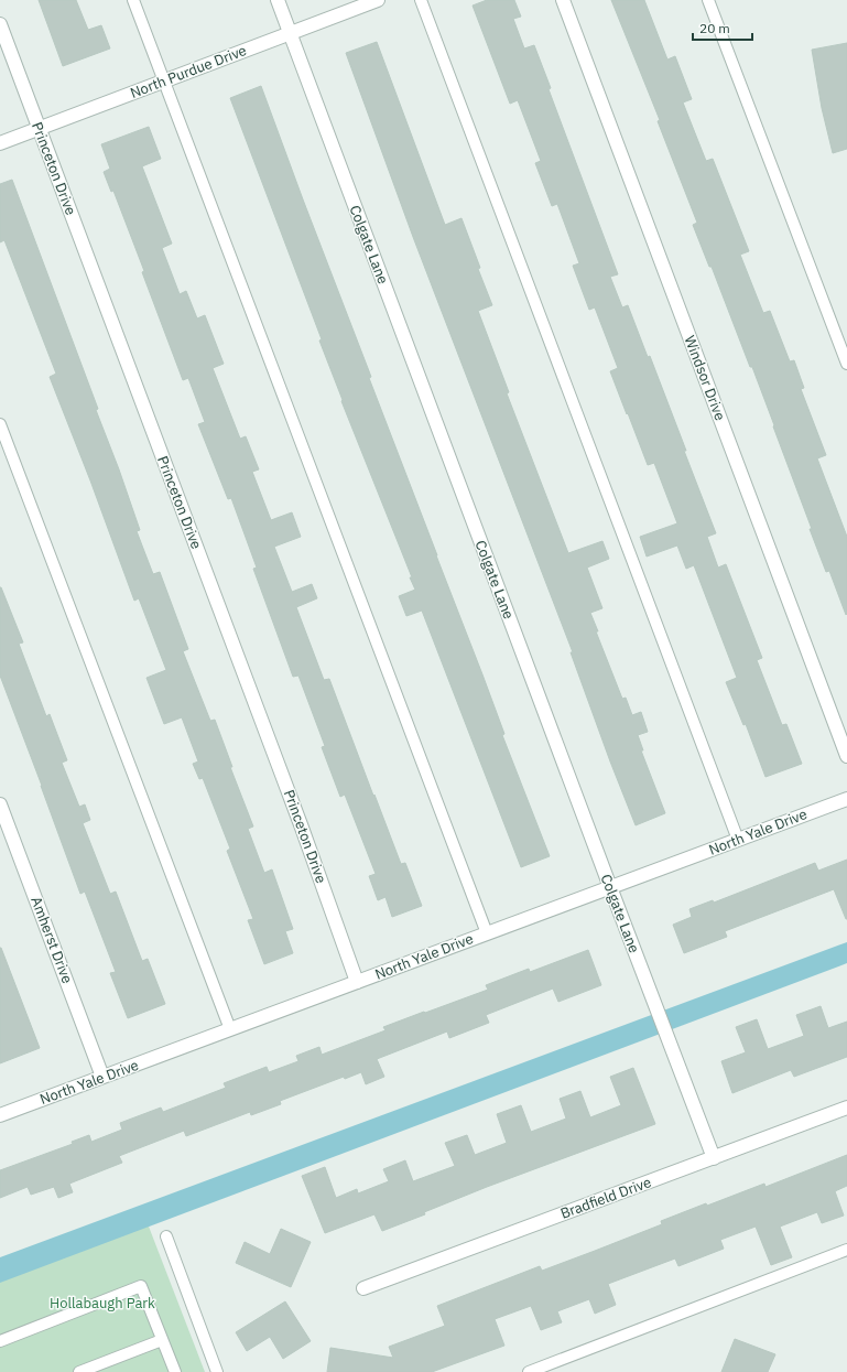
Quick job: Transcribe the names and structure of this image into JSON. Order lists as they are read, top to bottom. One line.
{"streets":{"street":["North Purdue Drive","Princeton Drive","Colgate Lane","Windsor Drive","North Yale Drive","Amherst Drive","Bradfield Drive"]},"crossings":[["North Purdue Drive","Princeton Drive"],["North Purdue Drive","Colgate Lane"],["Princeton Drive","North Yale Drive"],["Colgate Lane","North Yale Drive"],["Colgate Lane","Bradfield Drive"],["North Yale Drive","Amherst Drive"]],"parks":["Hollabaugh Park"],"scale_bar":"20 m"}
